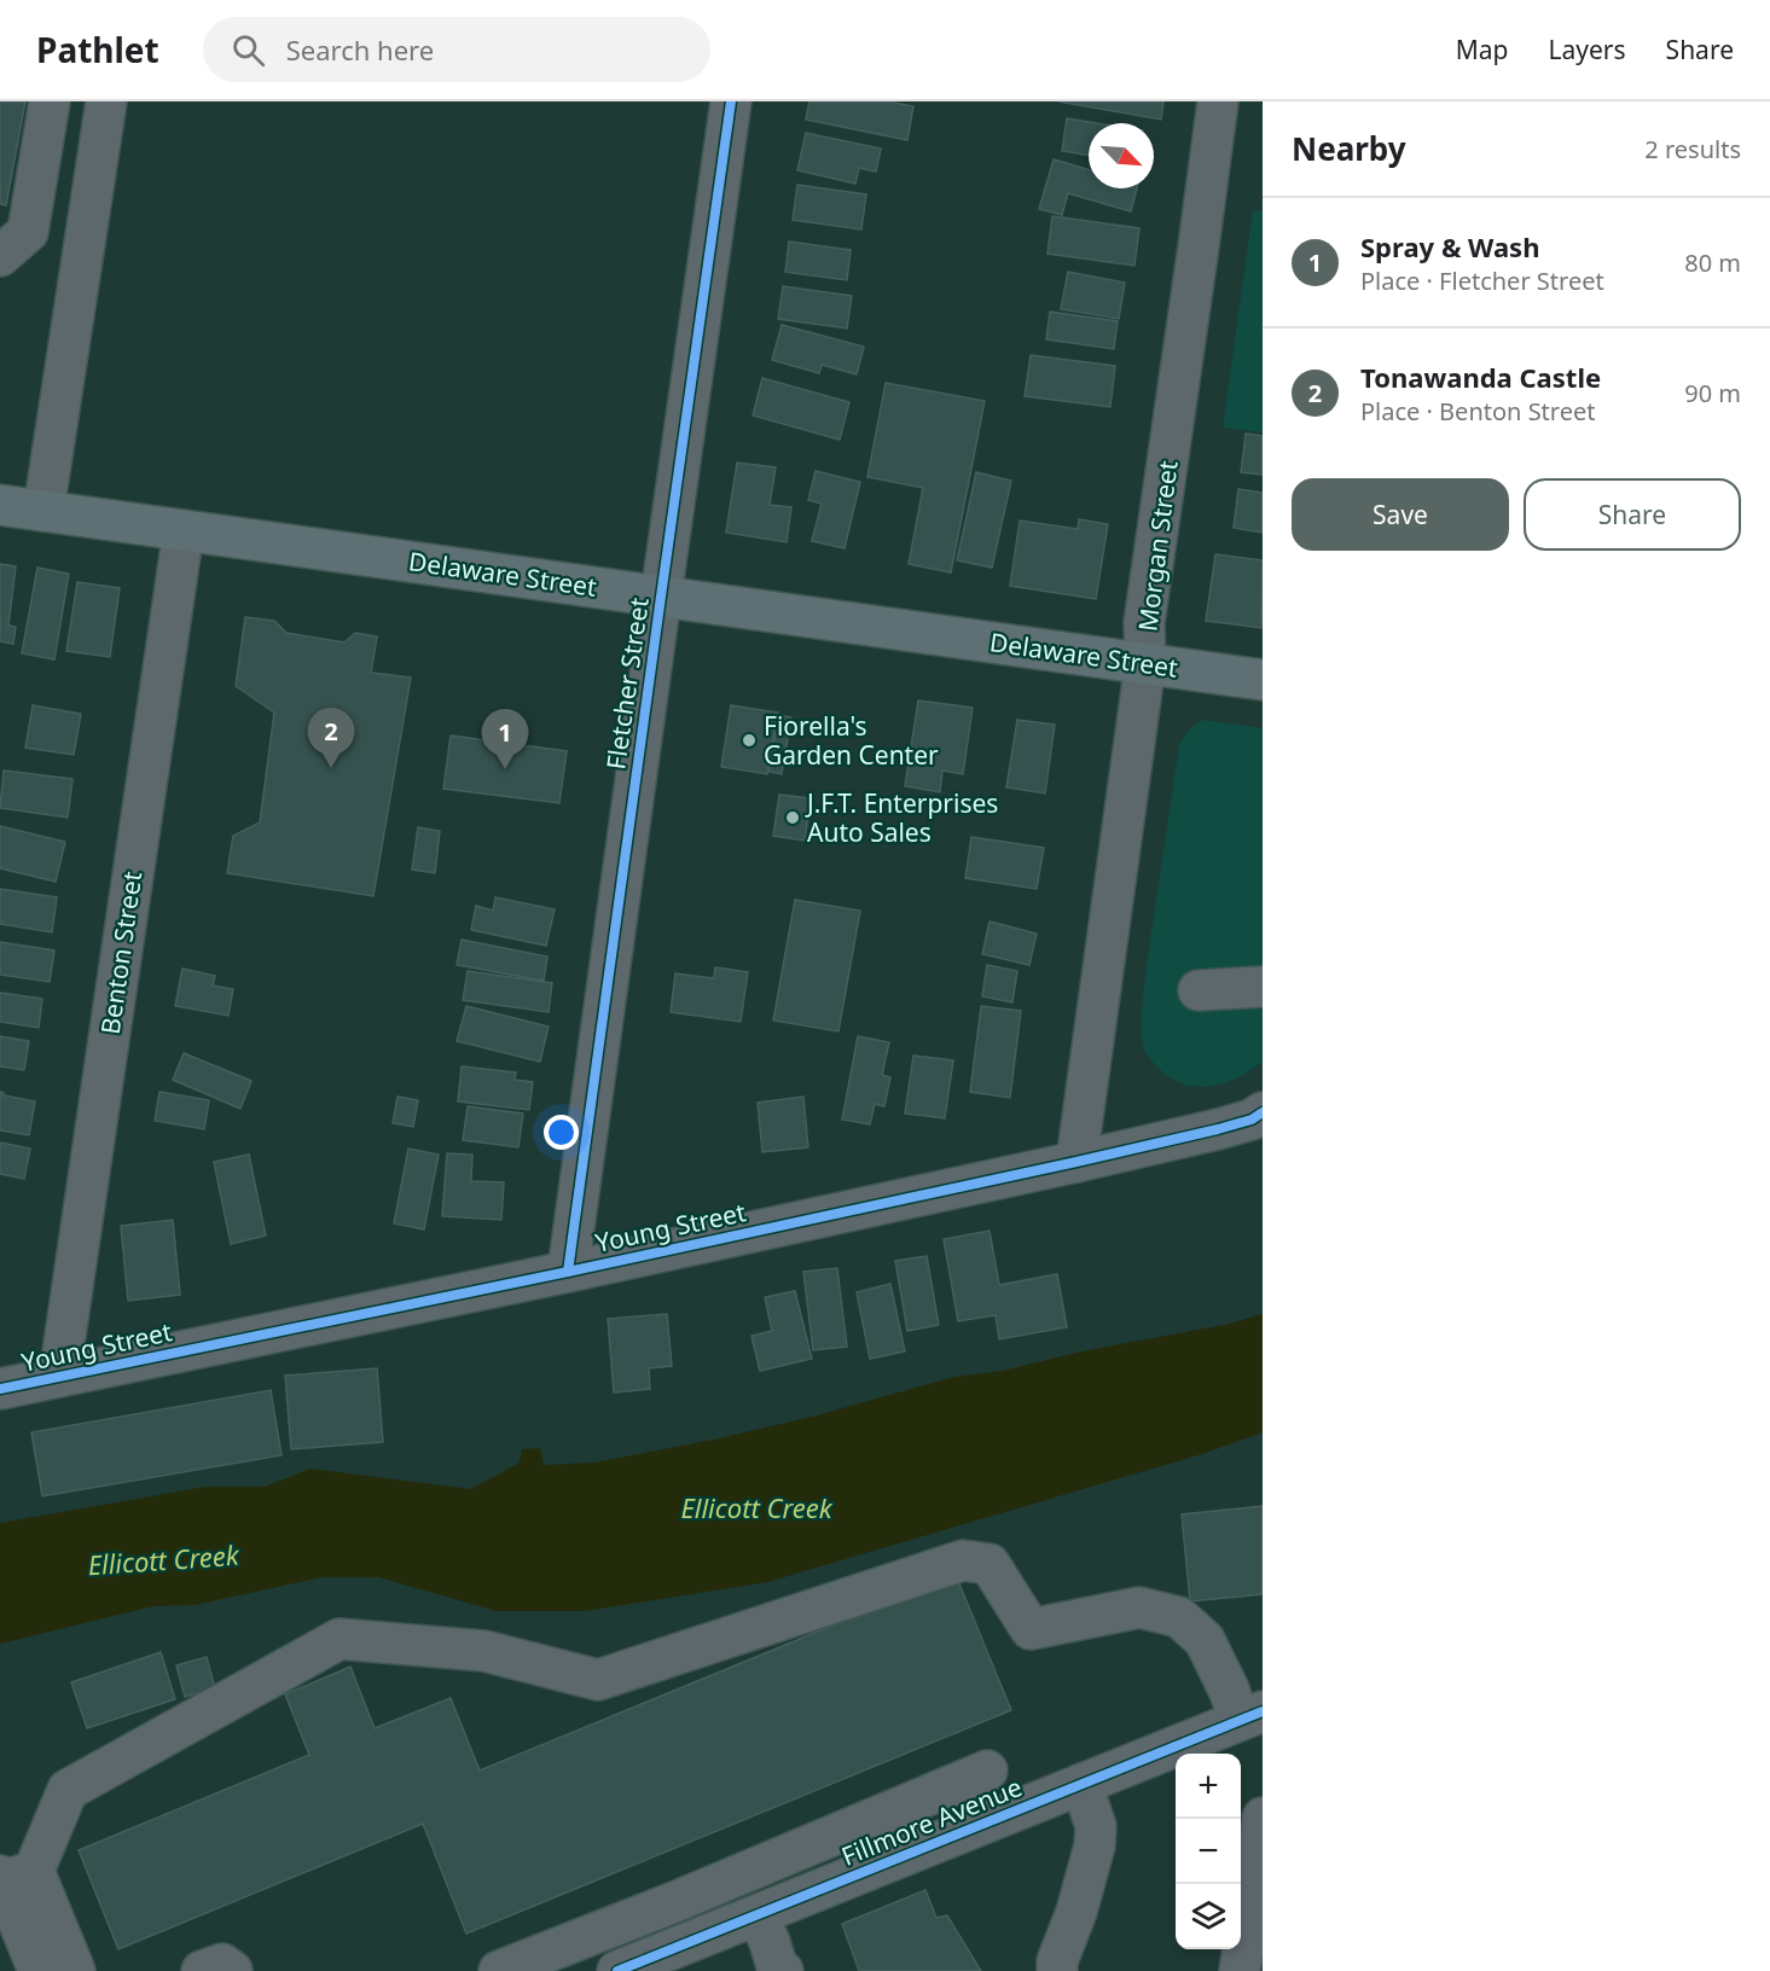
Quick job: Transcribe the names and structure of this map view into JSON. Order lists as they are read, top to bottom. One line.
{"streets":{"main road":["Delaware Street"],"street":["Morgan Street","Fletcher Street","Benton Street","Young Street","Fillmore Avenue"]},"crossings":[["Morgan Street","Delaware Street"],["Morgan Street","Young Street"],["Delaware Street","Fletcher Street"],["Delaware Street","Benton Street"],["Fletcher Street","Young Street"],["Benton Street","Young Street"]],"water":["Ellicott Creek"],"places":["Fiorella's Garden Center","J.F.T. Enterprises Auto Sales"],"north":"bottom right","page":{"header":"Pathlet","search":"Search here","nav":["Map","Layers","Share"],"heading":["Nearby","2 results"],"list":[{"mark":"1","name":"Spray & Wash","note":"Place · Fletcher Street","value":"80 m"},{"mark":"2","name":"Tonawanda Castle","note":"Place · Benton Street","value":"90 m"}],"buttons":["Save","Share"],"pins":["2","1"],"map_buttons":["+","−"]}}
